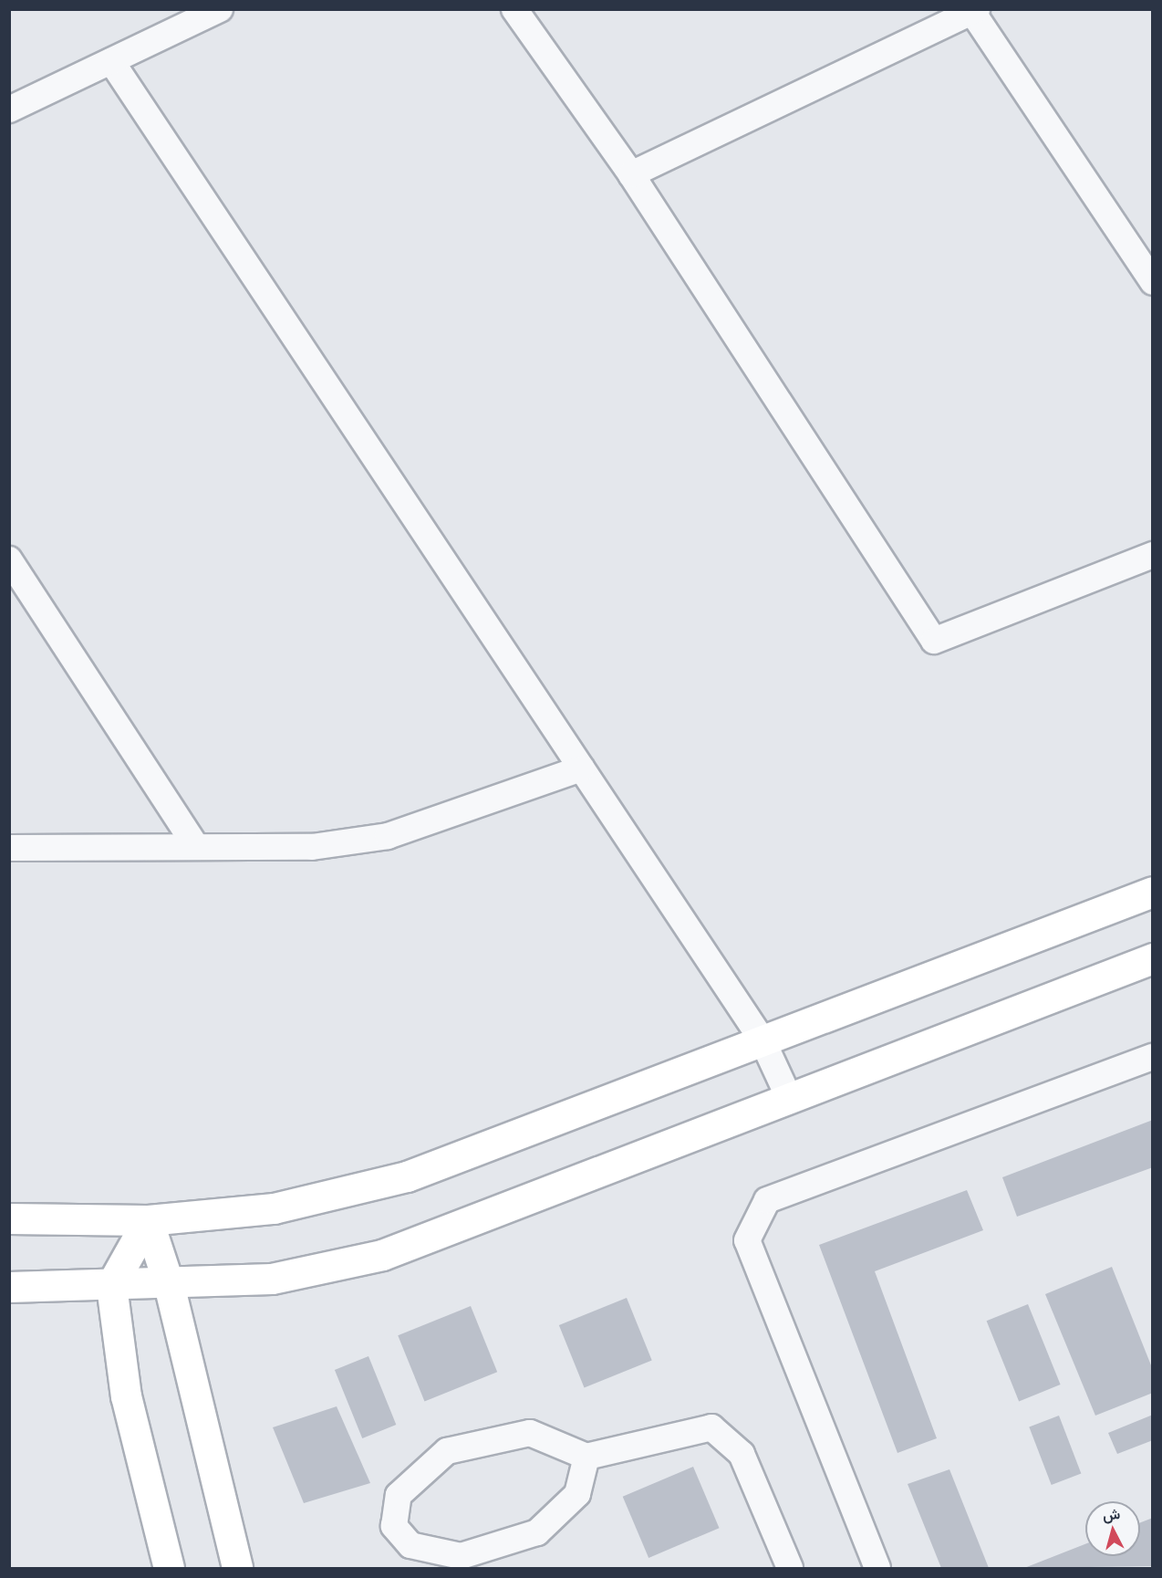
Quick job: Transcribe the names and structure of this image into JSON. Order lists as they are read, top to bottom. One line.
{"north":"top"}
